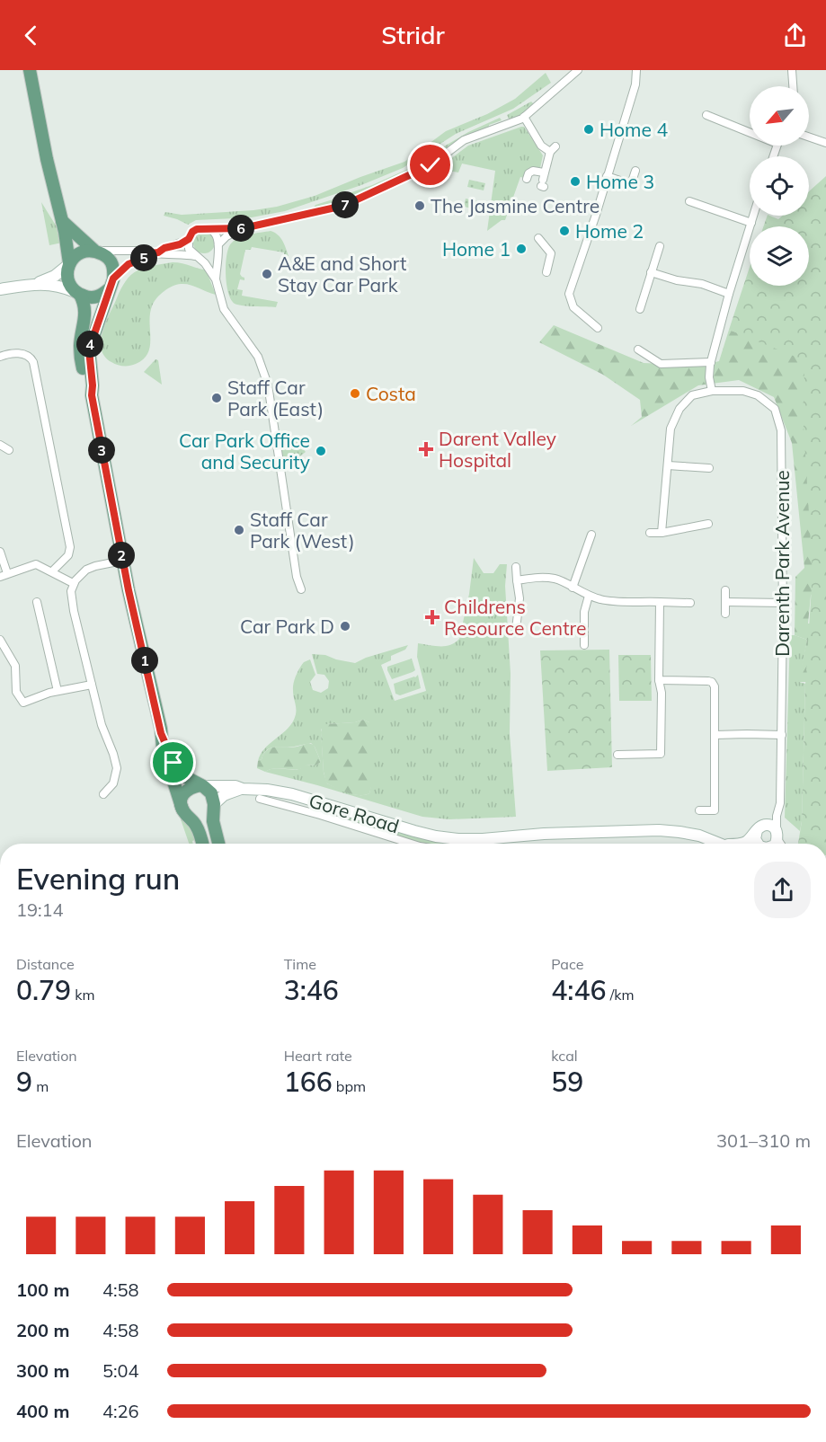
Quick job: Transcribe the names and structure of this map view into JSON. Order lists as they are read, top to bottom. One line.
{"streets":{"street":["Darenth Park Avenue","Gore Road"]},"places":{"other":["Home 4","Home 3","The Jasmine Centre","Home 2","Home 1","A&E and Short Stay Car Park","Costa","Staff Car Park (East)","Car Park Office and Security","Staff Car Park (West)","Car Park D"],"health":["Darent Valley Hospital","Childrens Resource Centre"]},"north":"bottom left","page":{"header":"Stridr","pins":["7","6","5","4","3","2","1"],"heading":["Evening run","19:14"],"stats":[["Distance","0.79 km"],["Time","3:46"],["Pace","4:46 /km"],["Elevation","9 m"],["Heart rate","166 bpm"],["kcal","59"]],"chart":["Elevation","301–310 m"],"list":[{"name":"100 m","note":"4:58"},{"name":"200 m","note":"4:58"},{"name":"300 m","note":"5:04"},{"name":"400 m","note":"4:26"}]}}
